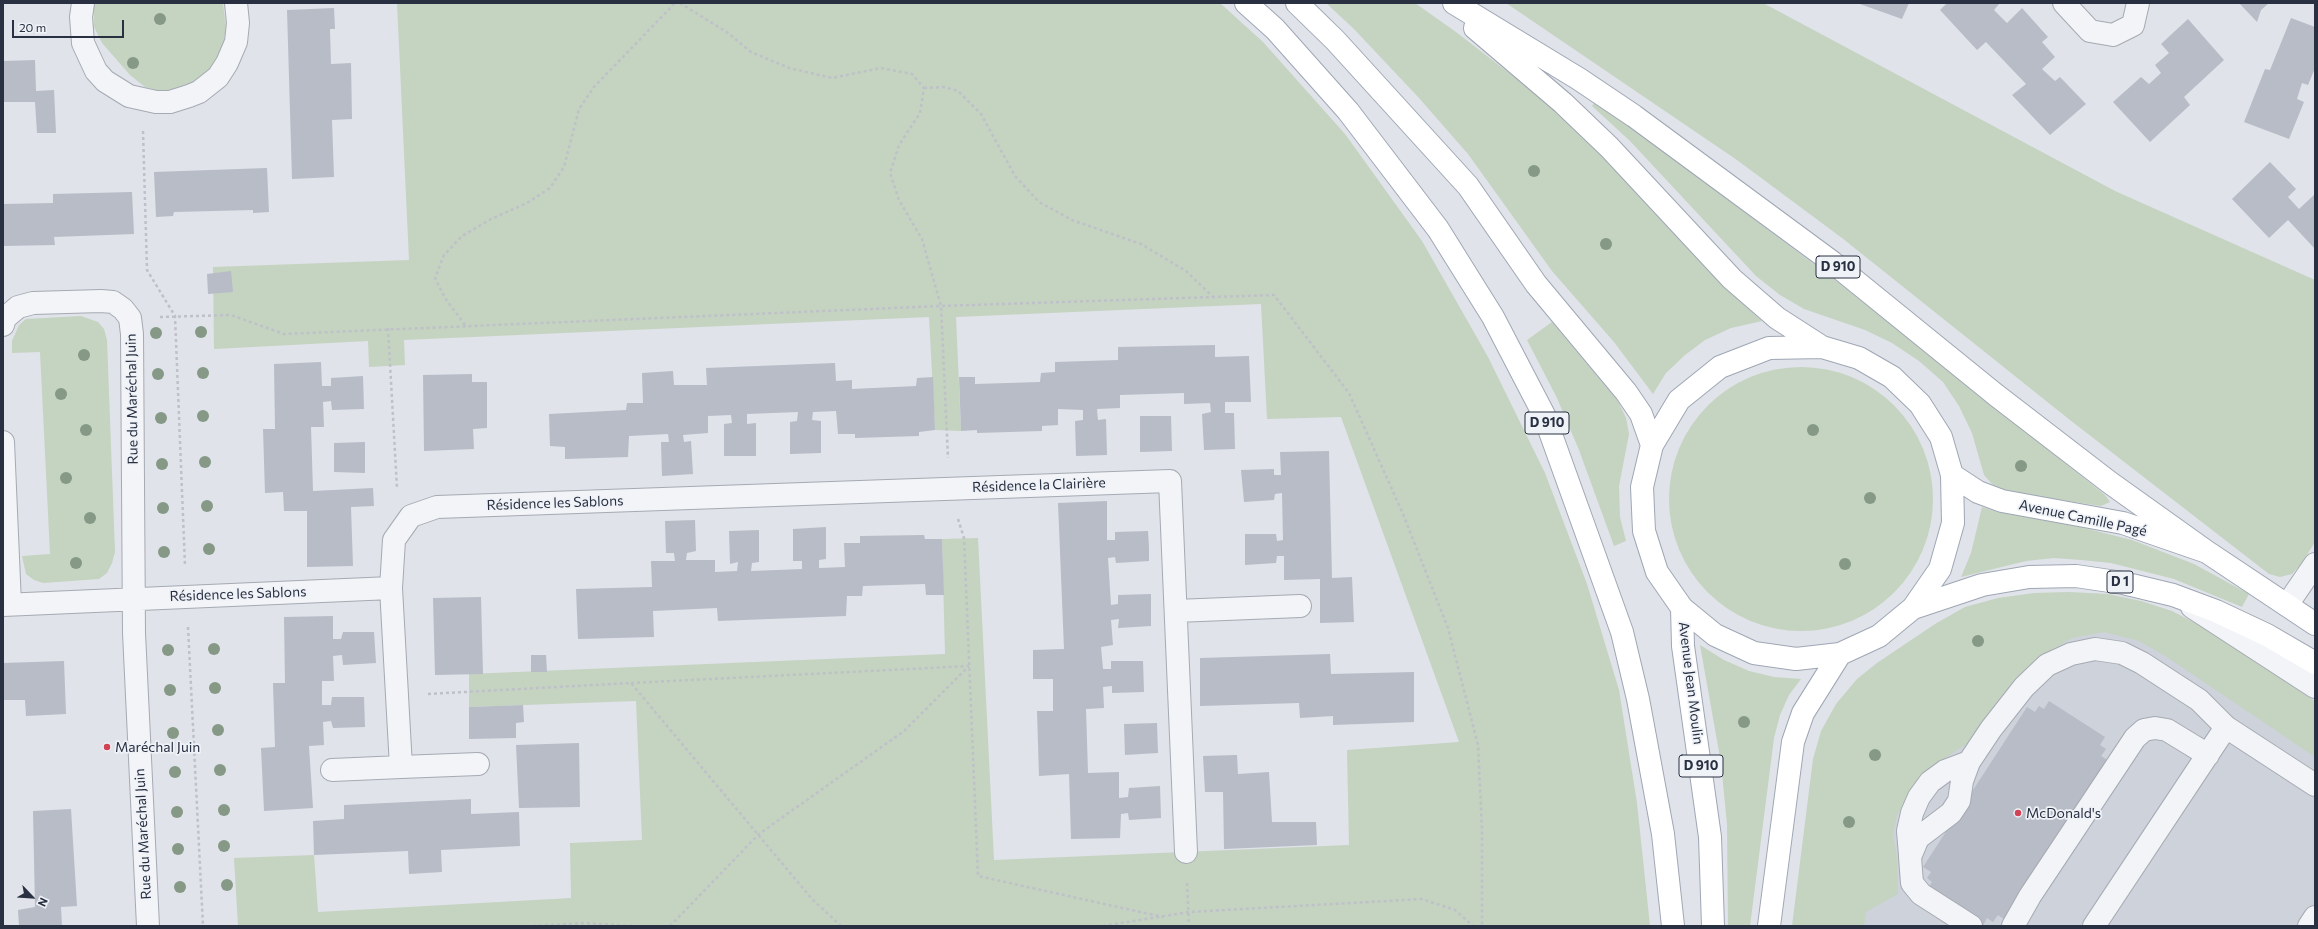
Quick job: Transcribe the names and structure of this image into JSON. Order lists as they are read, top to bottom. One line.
{"streets":{"main road":["D 910","Avenue Camille Pagé","D 1","Avenue Jean Moulin"],"street":["Rue du Maréchal Juin","Résidence la Clairière","Résidence les Sablons"]},"crossings":[["D 910","Avenue Camille Pagé"],["Rue du Maréchal Juin","Résidence les Sablons"],["Résidence la Clairière","Résidence les Sablons"]],"places":["Maréchal Juin","McDonald's"],"scale_bar":"20 m","north":"bottom right"}
